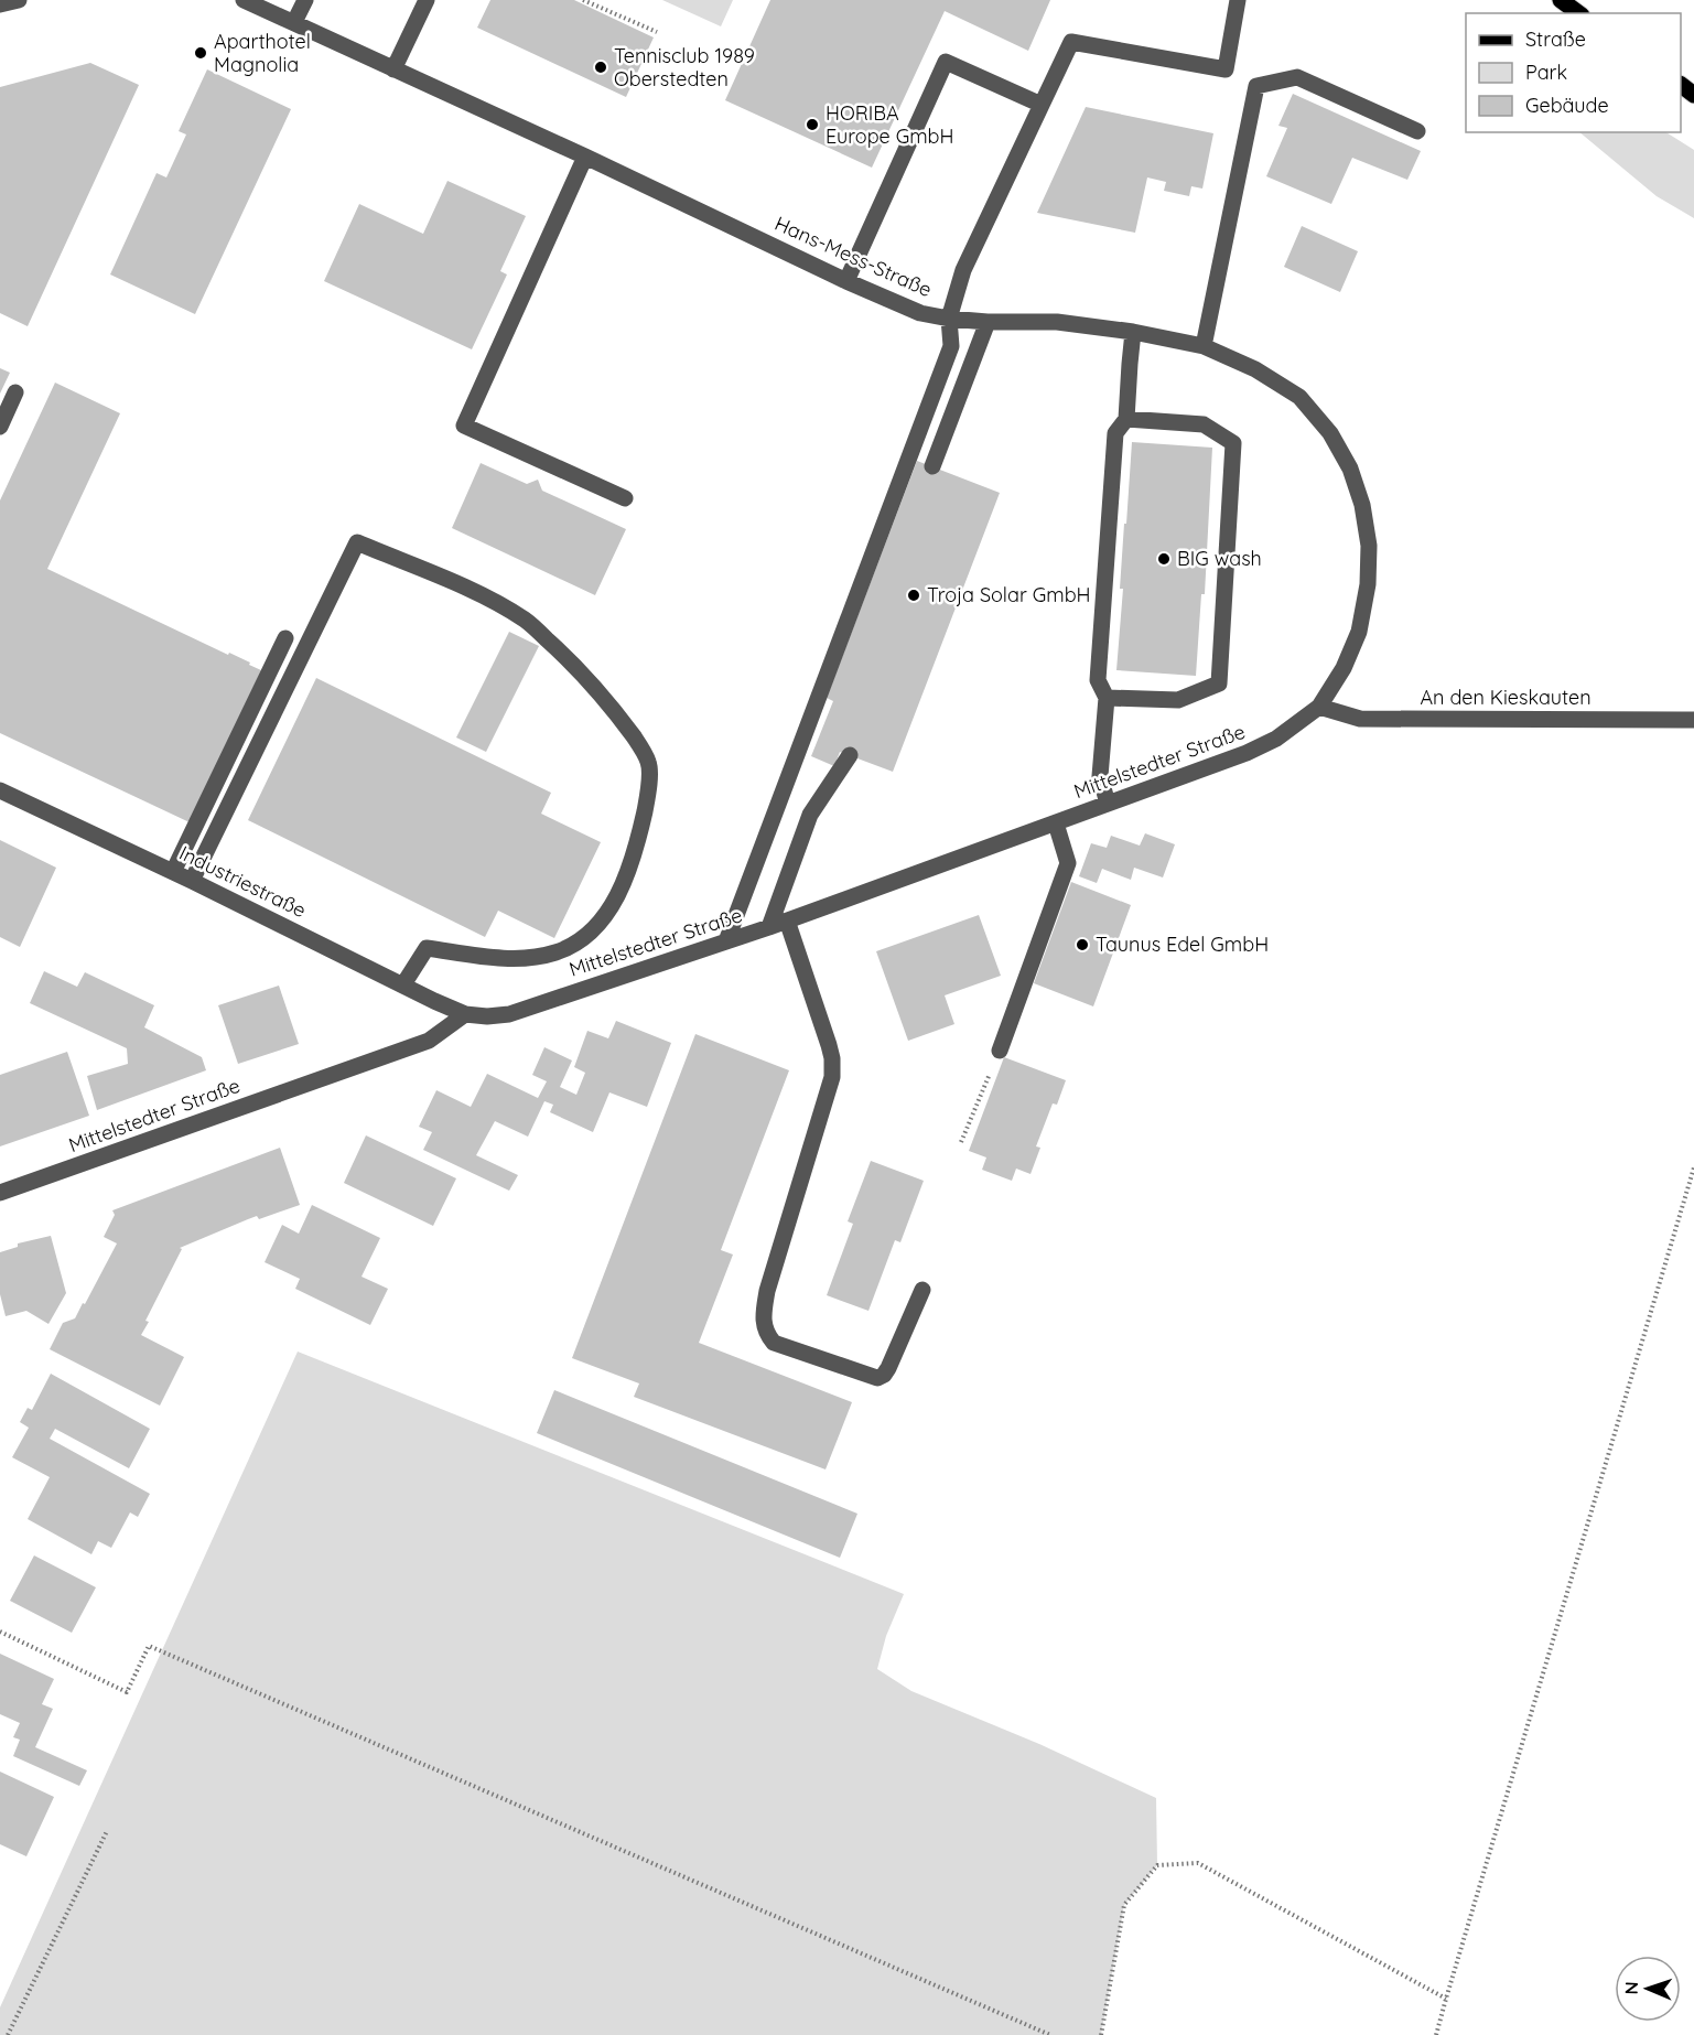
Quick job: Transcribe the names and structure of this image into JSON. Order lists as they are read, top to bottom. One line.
{"streets":{"street":["Hans-Mess-Straße","An den Kieskauten","Mittelstedter Straße","Industriestraße"]},"crossings":[["Hans-Mess-Straße","An den Kieskauten"],["Hans-Mess-Straße","Mittelstedter Straße"],["An den Kieskauten","Mittelstedter Straße"],["Mittelstedter Straße","Industriestraße"]],"places":["Aparthotel Magnolia","Tennisclub 1989 Oberstedten","HORIBA Europe GmbH","BIG wash","Troja Solar GmbH","Taunus Edel GmbH"],"legend":["Straße","Park","Gebäude"],"north":"left"}
